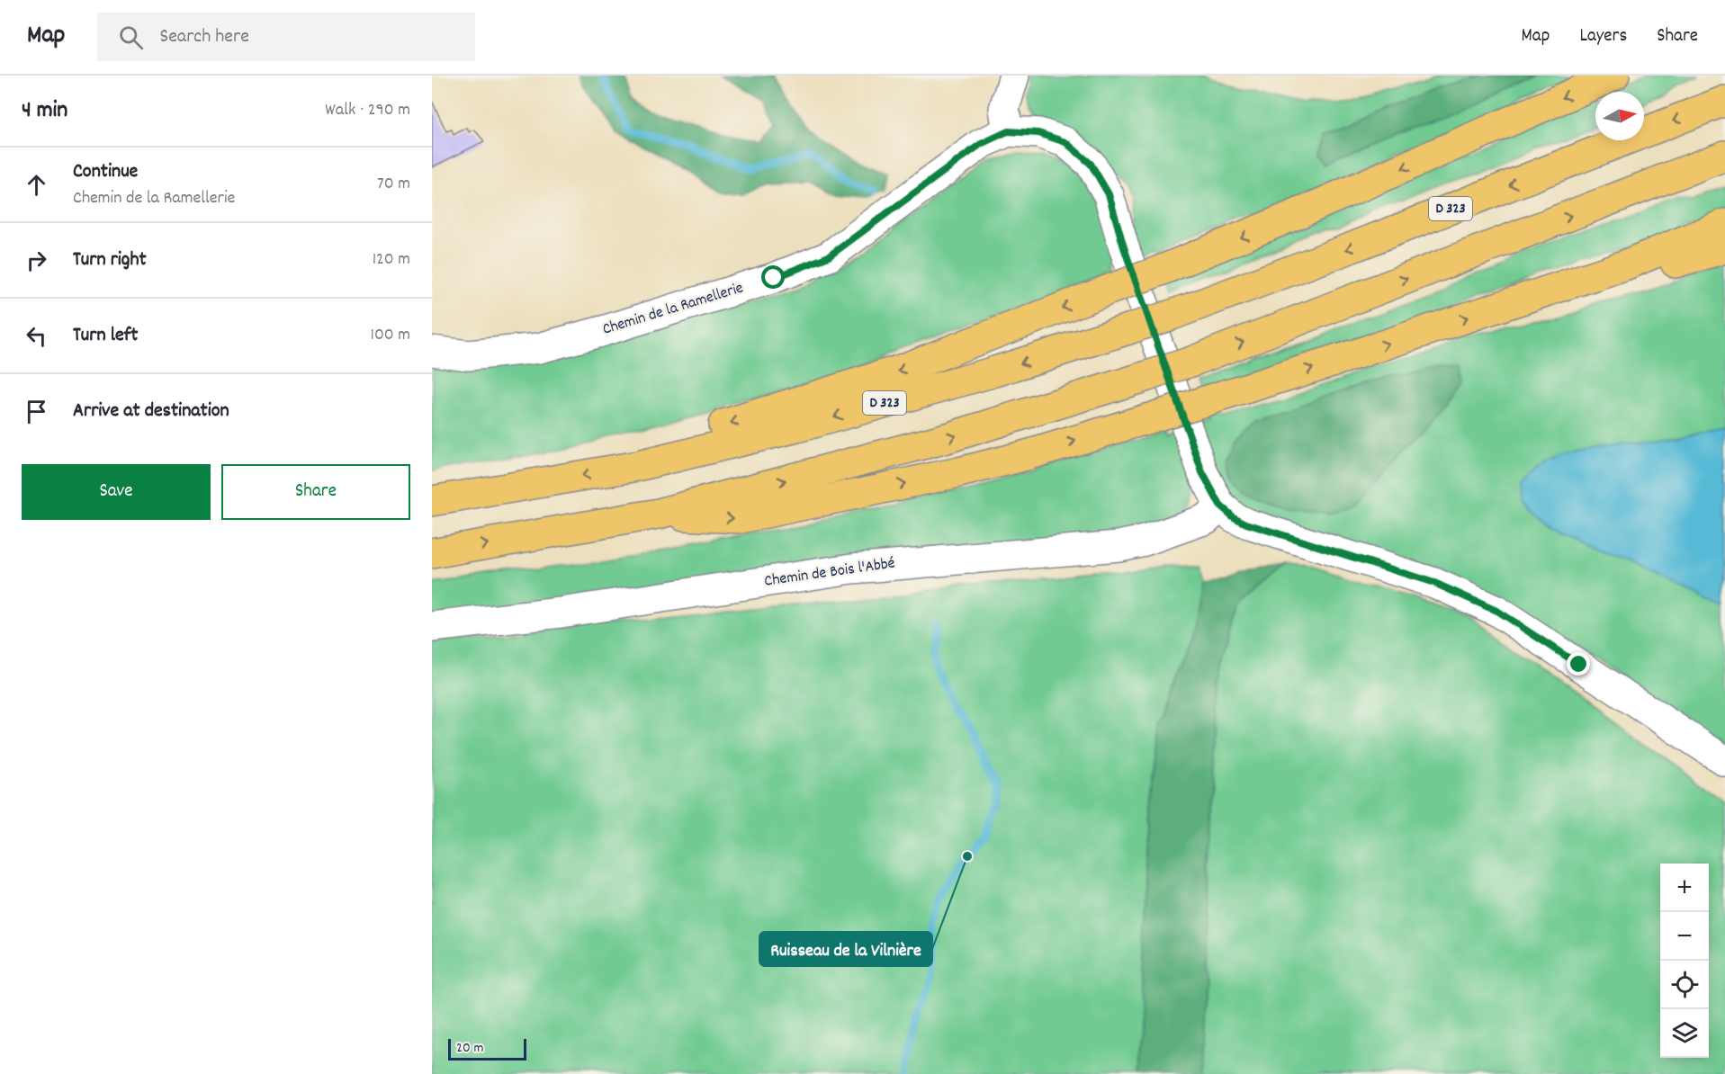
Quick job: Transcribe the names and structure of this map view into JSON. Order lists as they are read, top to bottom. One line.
{"streets":{"highway":["D 323"],"street":["Chemin de la Ramellerie","Chemin de Bois l'Abbé"]},"places":["Ruisseau de la Vilnière"],"scale_bar":"20 m","north":"right","page":{"header":"Map","search":"Search here","nav":["Map","Layers","Share"],"heading":["4 min","Walk · 290 m"],"list":[["Continue","Chemin de la Ramellerie","70 m"],["Turn right","120 m"],["Turn left","100 m"],"Arrive at destination"],"buttons":["Save","Share"],"map_buttons":["+","−"],"scale":"20 m"}}
